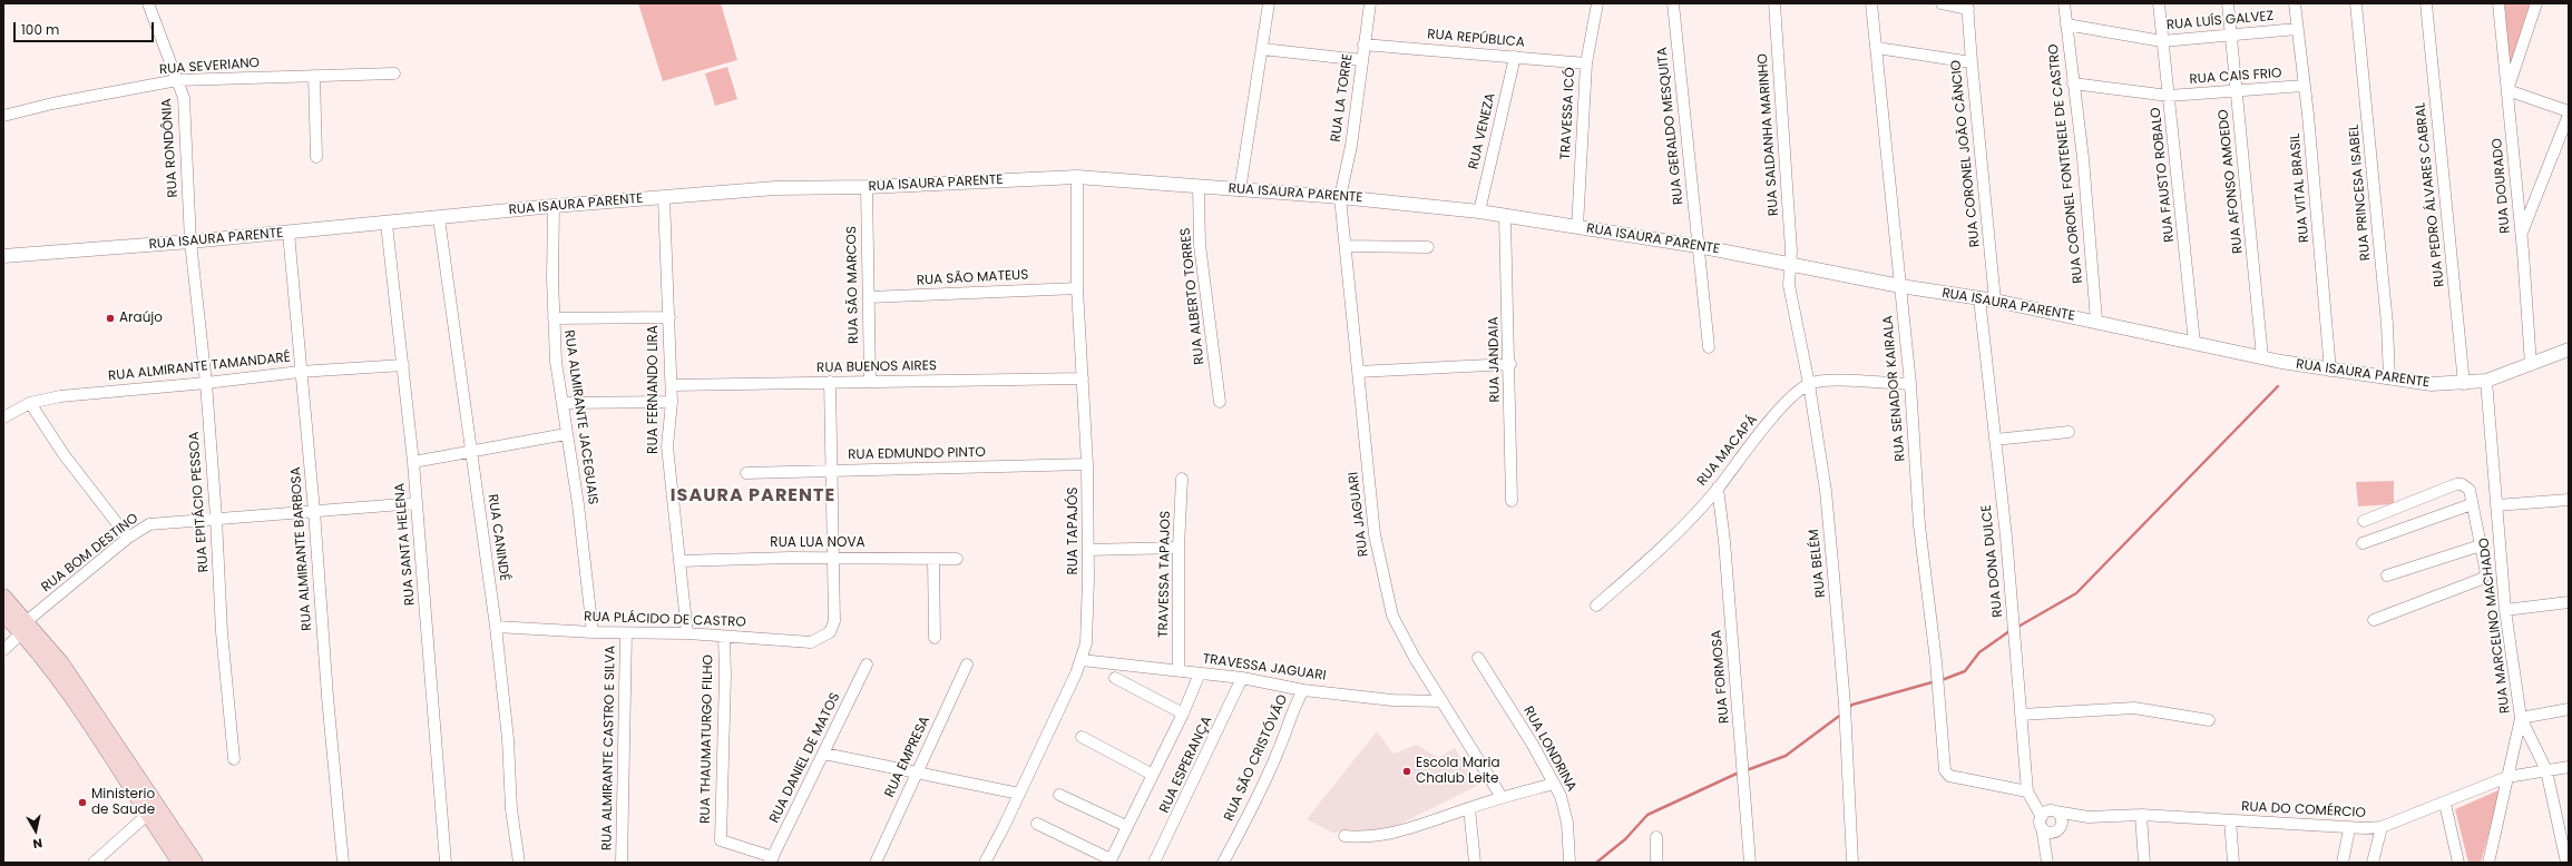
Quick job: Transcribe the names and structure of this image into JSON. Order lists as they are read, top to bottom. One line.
{"streets":{"street":["RUA LUÍS GALVEZ","RUA REPÚBLICA","RUA SEVERIANO","RUA CAIS FRIO","RUA LA TORRE","TRAVESSA ICÓ","RUA GERALDO MESQUITA","RUA VENEZA","RUA SALDANHA MARINHO","RUA RONDÔNIA","RUA CORONEL JOÃO CÂNCIO","RUA CORONEL FONTENELE DE CASTRO","RUA FAUSTO ROBALO","RUA AFONSO AMOEDO","RUA ISAURA PARENTE","RUA DOURADO","RUA VITAL BRASIL","RUA PRINCESA ISABEL","RUA PEDRO ÁLVARES CABRAL","RUA SÃO MATEUS","RUA SÃO MARCOS","RUA ALBERTO TORRES","RUA JANDAIA","RUA ALMIRANTE TAMANDARÉ","RUA BUENOS AIRES","RUA SENADOR KAIRALA","RUA FERNANDO LIRA","RUA ALMIRANTE JACEGUAIS","RUA MACAPÁ","RUA EDMUNDO PINTO","RUA EPITÁCIO PESSOA","RUA JAGUARI","RUA TAPAJÓS","RUA CANINDÉ","RUA LUA NOVA","RUA SANTA HELENA","RUA ALMIRANTE BARBOSA","RUA BOM DESTINO","RUA DONA DULCE","RUA BELÉM","TRAVESSA TAPAJOS","RUA PLÁCIDO DE CASTRO","RUA MARCELINO MACHADO","TRAVESSA JAGUARI","RUA FORMOSA","RUA THAUMATURGO FILHO","RUA ALMIRANTE CASTRO E SILVA","RUA LONDRINA","RUA EMPRESA","RUA DANIEL DE MATOS","RUA SÃO CRISTÓVÃO","RUA ESPERANÇA","RUA DO COMÉRCIO"]},"crossings":[["RUA LUÍS GALVEZ","RUA CORONEL FONTENELE DE CASTRO"],["RUA LUÍS GALVEZ","RUA FAUSTO ROBALO"],["RUA LUÍS GALVEZ","RUA AFONSO AMOEDO"],["RUA LUÍS GALVEZ","RUA VITAL BRASIL"],["RUA REPÚBLICA","RUA LA TORRE"],["RUA REPÚBLICA","TRAVESSA ICÓ"],["RUA REPÚBLICA","RUA VENEZA"],["RUA SEVERIANO","RUA RONDÔNIA"],["RUA CAIS FRIO","RUA CORONEL FONTENELE DE CASTRO"],["RUA CAIS FRIO","RUA FAUSTO ROBALO"],["RUA CAIS FRIO","RUA AFONSO AMOEDO"],["RUA CAIS FRIO","RUA VITAL BRASIL"],["RUA LA TORRE","RUA ISAURA PARENTE"],["RUA LA TORRE","RUA JAGUARI"],["TRAVESSA ICÓ","RUA ISAURA PARENTE"],["RUA GERALDO MESQUITA","RUA ISAURA PARENTE"],["RUA VENEZA","RUA ISAURA PARENTE"],["RUA SALDANHA MARINHO","RUA ISAURA PARENTE"],["RUA SALDANHA MARINHO","RUA BELÉM"],["RUA RONDÔNIA","RUA ISAURA PARENTE"],["RUA RONDÔNIA","RUA EPITÁCIO PESSOA"],["RUA CORONEL JOÃO CÂNCIO","RUA ISAURA PARENTE"],["RUA CORONEL FONTENELE DE CASTRO","RUA ISAURA PARENTE"],["RUA FAUSTO ROBALO","RUA ISAURA PARENTE"],["RUA AFONSO AMOEDO","RUA ISAURA PARENTE"],["RUA ISAURA PARENTE","RUA DOURADO"],["RUA ISAURA PARENTE","RUA VITAL BRASIL"],["RUA ISAURA PARENTE","RUA PRINCESA ISABEL"],["RUA ISAURA PARENTE","RUA PEDRO ÁLVARES CABRAL"],["RUA ISAURA PARENTE","RUA SÃO MARCOS"],["RUA ISAURA PARENTE","RUA ALBERTO TORRES"],["RUA ISAURA PARENTE","RUA JANDAIA"],["RUA ISAURA PARENTE","RUA SENADOR KAIRALA"],["RUA ISAURA PARENTE","RUA FERNANDO LIRA"],["RUA ISAURA PARENTE","RUA ALMIRANTE JACEGUAIS"],["RUA ISAURA PARENTE","RUA EPITÁCIO PESSOA"],["RUA ISAURA PARENTE","RUA JAGUARI"],["RUA ISAURA PARENTE","RUA TAPAJÓS"],["RUA ISAURA PARENTE","RUA CANINDÉ"],["RUA ISAURA PARENTE","RUA SANTA HELENA"],["RUA ISAURA PARENTE","RUA ALMIRANTE BARBOSA"],["RUA ISAURA PARENTE","RUA DONA DULCE"],["RUA ISAURA PARENTE","RUA BELÉM"],["RUA ISAURA PARENTE","RUA MARCELINO MACHADO"],["RUA SÃO MATEUS","RUA SÃO MARCOS"],["RUA SÃO MATEUS","RUA TAPAJÓS"],["RUA SÃO MARCOS","RUA BUENOS AIRES"],["RUA ALMIRANTE TAMANDARÉ","RUA EPITÁCIO PESSOA"],["RUA ALMIRANTE TAMANDARÉ","RUA SANTA HELENA"],["RUA ALMIRANTE TAMANDARÉ","RUA ALMIRANTE BARBOSA"],["RUA BUENOS AIRES","RUA FERNANDO LIRA"],["RUA BUENOS AIRES","RUA TAPAJÓS"],["RUA SENADOR KAIRALA","RUA DONA DULCE"],["RUA FERNANDO LIRA","RUA LUA NOVA"],["RUA FERNANDO LIRA","RUA PLÁCIDO DE CASTRO"],["RUA ALMIRANTE JACEGUAIS","RUA PLÁCIDO DE CASTRO"],["RUA MACAPÁ","RUA BELÉM"],["RUA MACAPÁ","RUA FORMOSA"],["RUA EDMUNDO PINTO","RUA TAPAJÓS"],["RUA EPITÁCIO PESSOA","RUA BOM DESTINO"],["RUA JAGUARI","TRAVESSA JAGUARI"],["RUA TAPAJÓS","TRAVESSA JAGUARI"],["RUA CANINDÉ","RUA PLÁCIDO DE CASTRO"],["RUA LUA NOVA","RUA PLÁCIDO DE CASTRO"],["RUA SANTA HELENA","RUA BOM DESTINO"],["RUA ALMIRANTE BARBOSA","RUA BOM DESTINO"],["RUA DONA DULCE","RUA DO COMÉRCIO"],["TRAVESSA TAPAJOS","TRAVESSA JAGUARI"],["RUA PLÁCIDO DE CASTRO","RUA THAUMATURGO FILHO"],["RUA PLÁCIDO DE CASTRO","RUA ALMIRANTE CASTRO E SILVA"],["RUA MARCELINO MACHADO","RUA DO COMÉRCIO"],["TRAVESSA JAGUARI","RUA SÃO CRISTÓVÃO"],["TRAVESSA JAGUARI","RUA ESPERANÇA"],["RUA THAUMATURGO FILHO","RUA DANIEL DE MATOS"]],"districts":["ISAURA PARENTE"],"places":["Araújo","Escola Maria Chalub Leite","Ministerio de Saude"],"scale_bar":"100 m","north":"bottom"}
